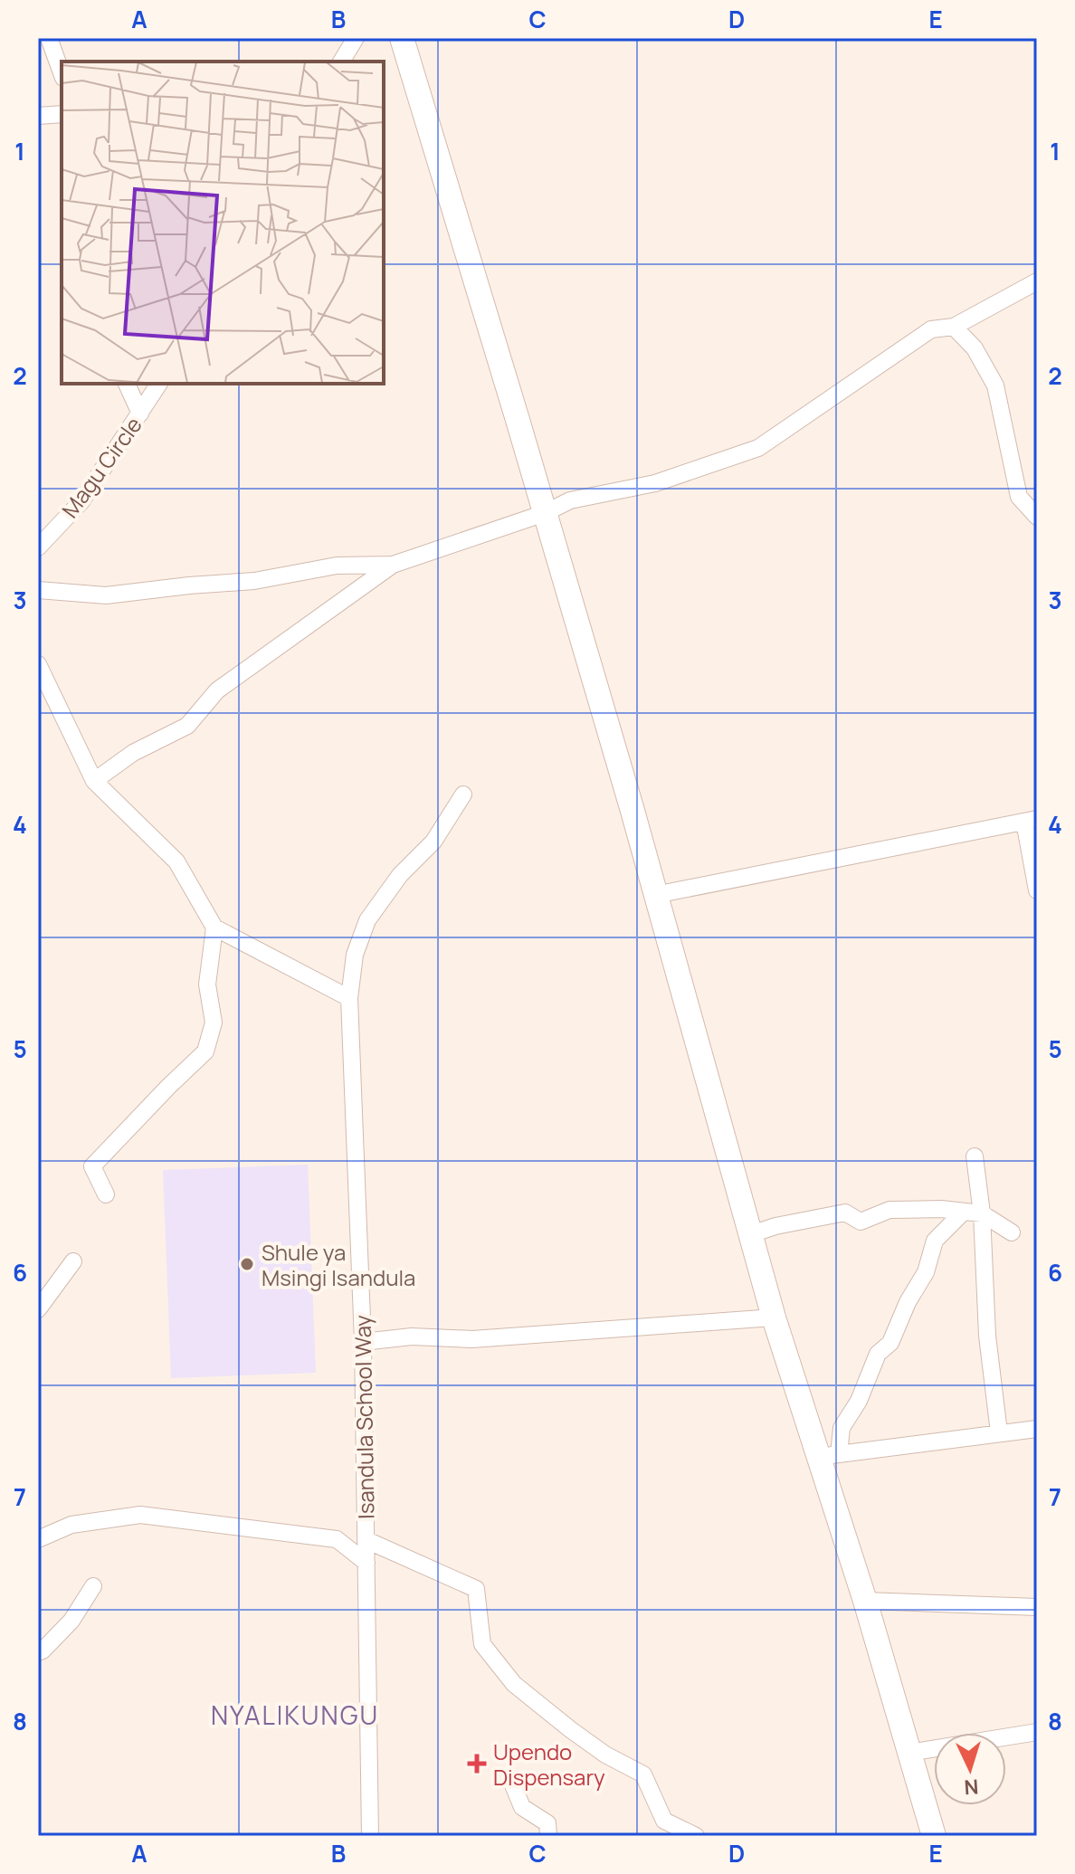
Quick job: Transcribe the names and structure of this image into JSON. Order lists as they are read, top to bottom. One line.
{"streets":{"street":["Magu Circle","Isandula School Way"]},"districts":["NYALIKUNGU"],"places":{"other":["Shule ya Msingi Isandula"],"health":["Upendo Dispensary"]},"north":"bottom","grid":{"columns":["A","B","C","D","E"],"rows":["1","2","3","4","5","6","7","8"]}}
